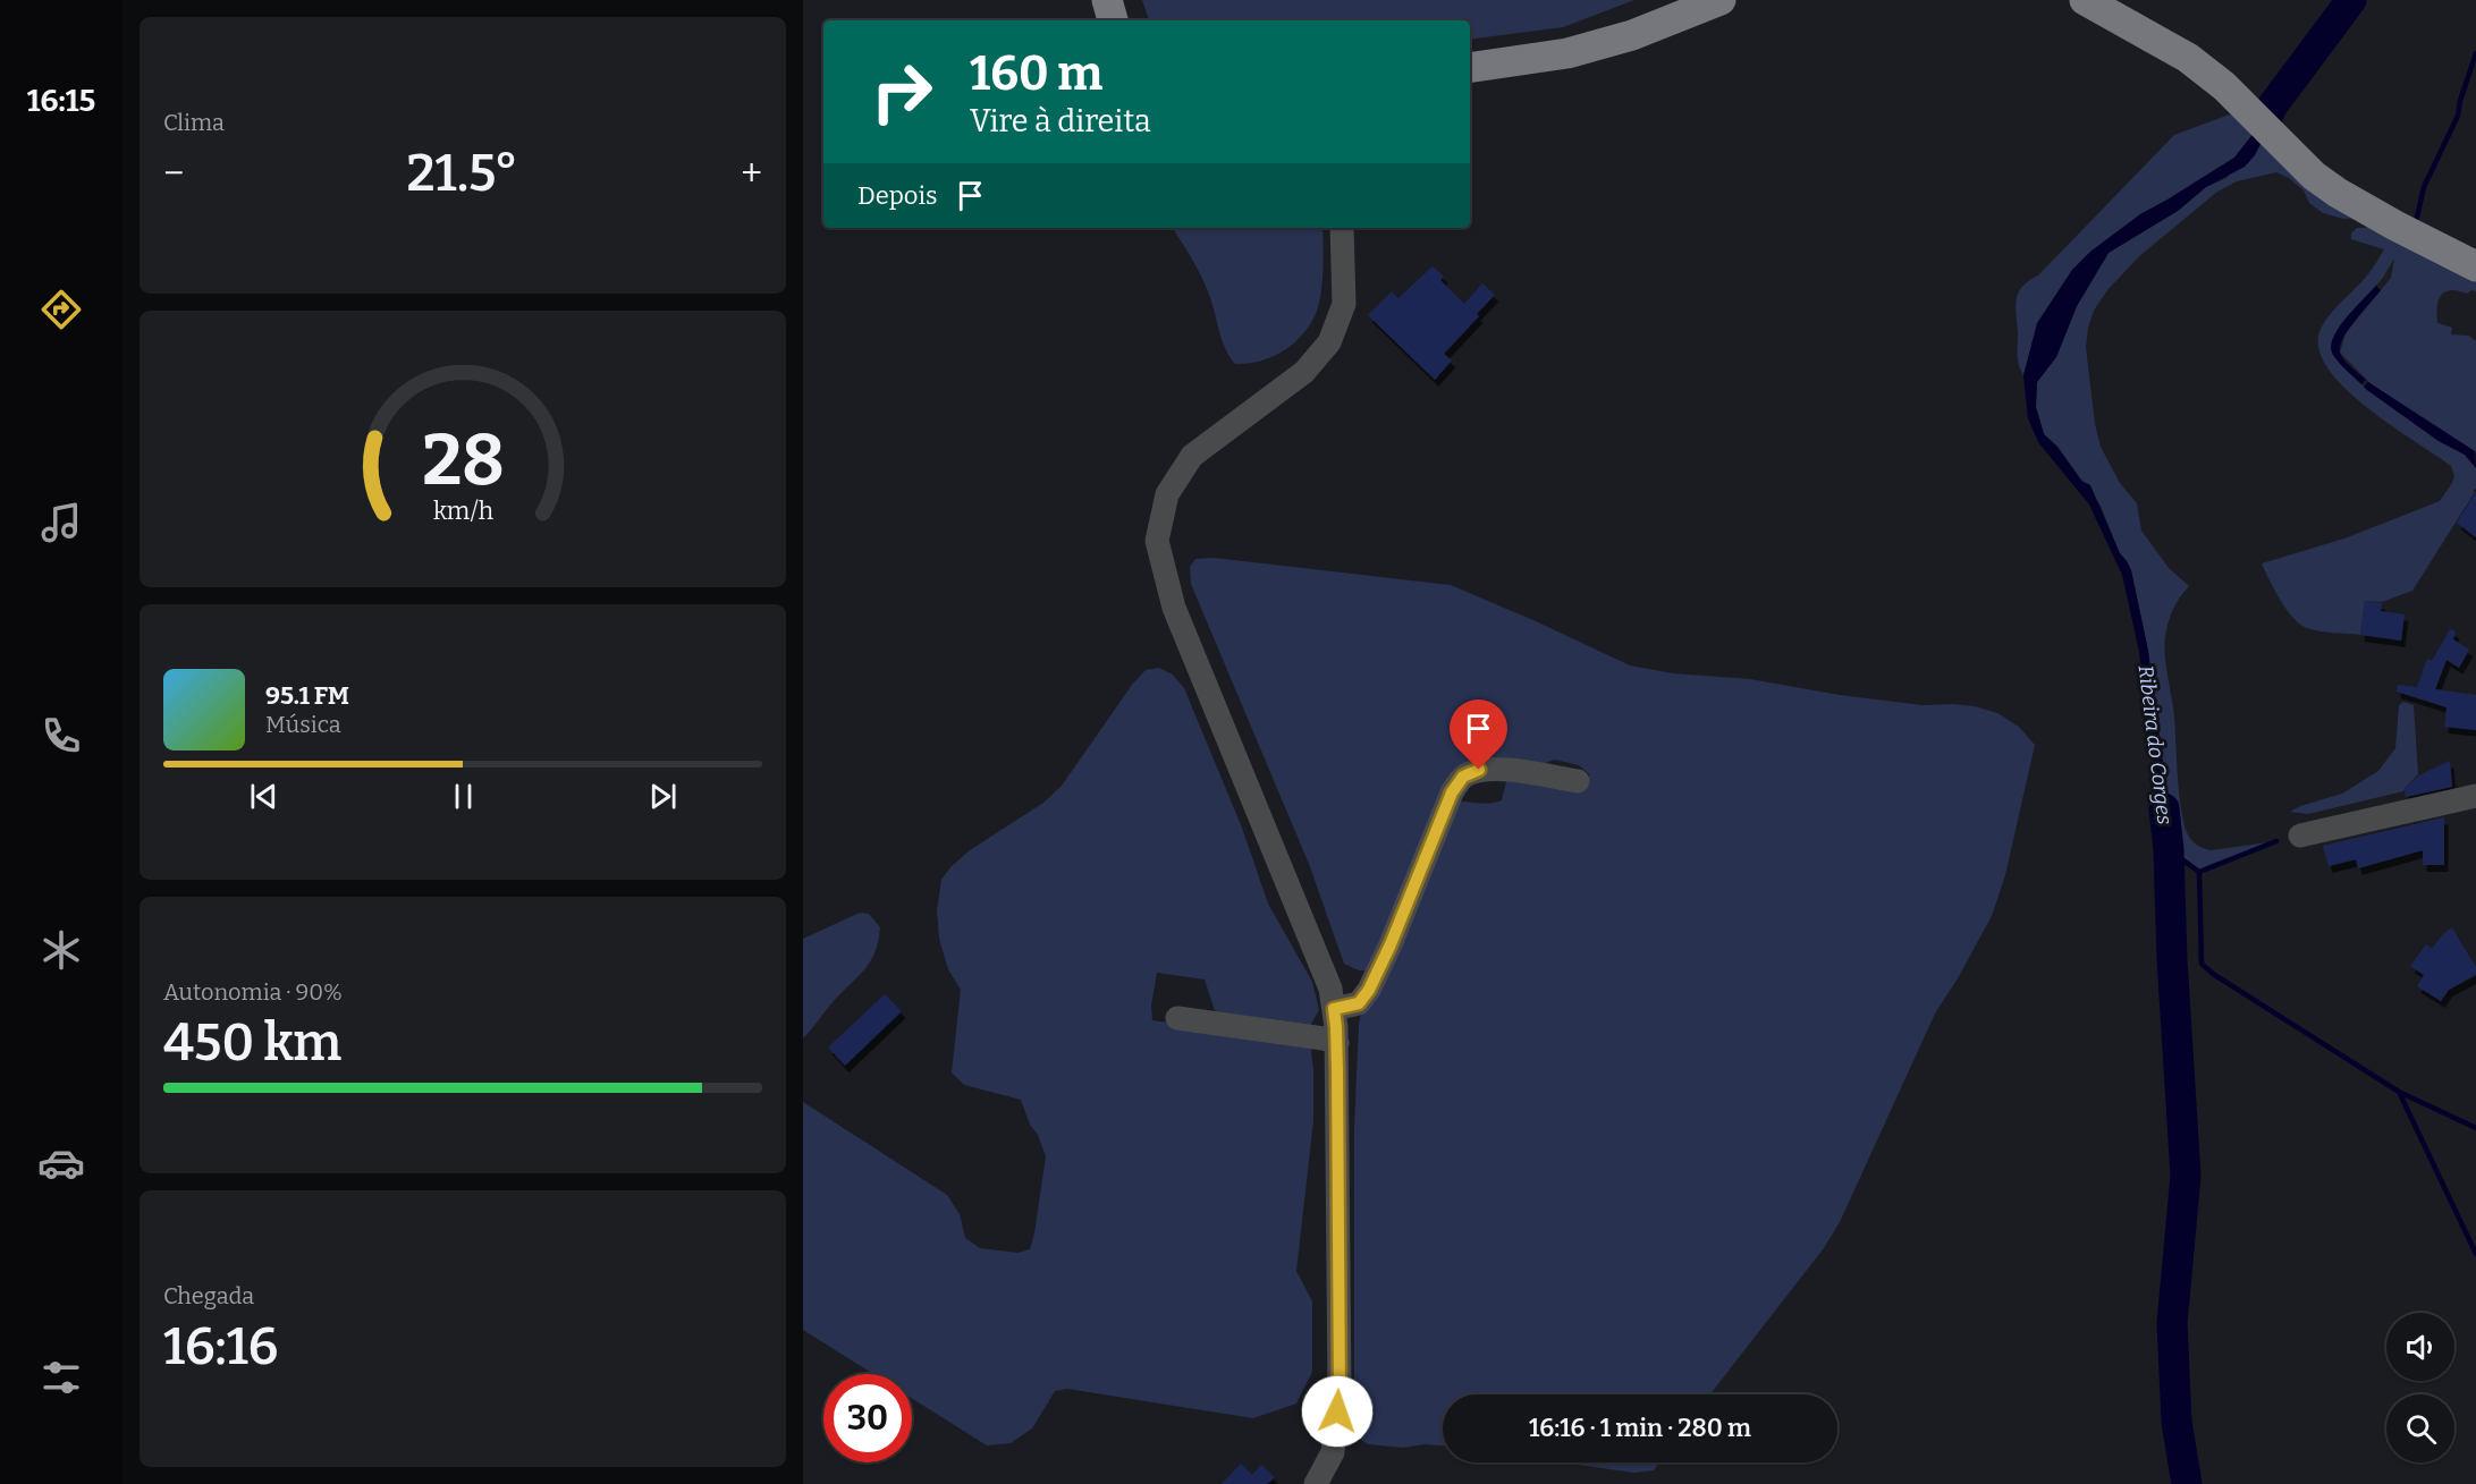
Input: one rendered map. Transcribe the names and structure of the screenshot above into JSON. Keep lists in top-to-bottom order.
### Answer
{
  "water": ["Ribeira do Corges"],
  "page": {
    "tabs": "16:15",
    "tile": [
      "Clima",
      ["Autonomia · 90%", "450 km"],
      ["Chegada", "16:16"]
    ],
    "turn": ["160 m", "Vire à direita"],
    "heat": ["−", "21.5°", "+"],
    "then": "Depois",
    "song": ["95.1 FM", "Música"],
    "limit": "30",
    "trip": "16:16 · 1 min · 280 m",
    "gauge": ["28", "km/h"]
  }
}
